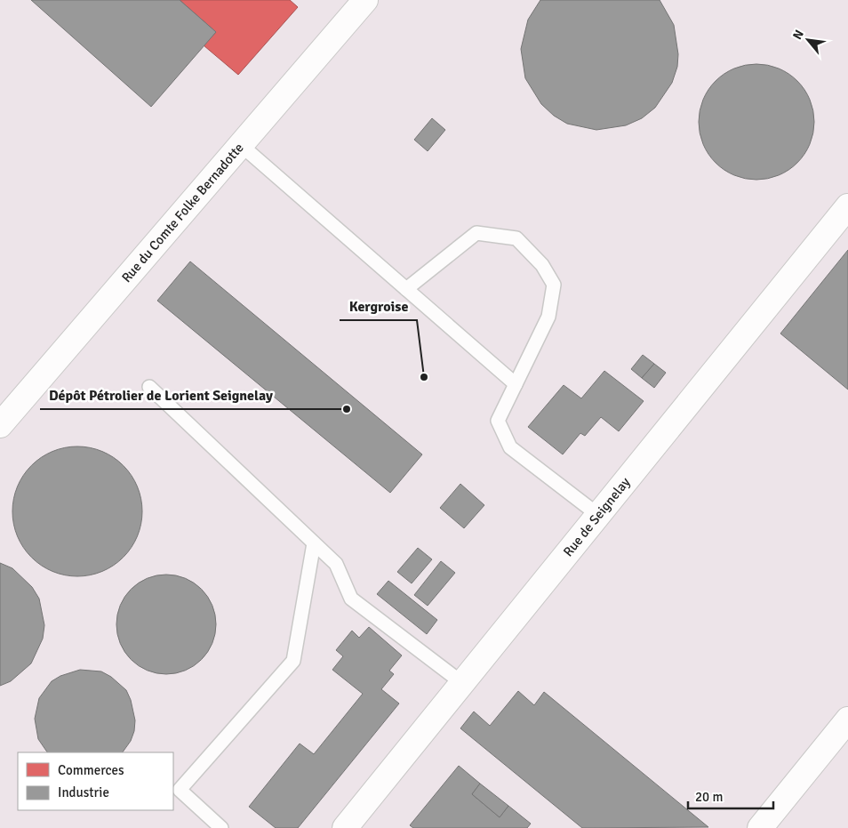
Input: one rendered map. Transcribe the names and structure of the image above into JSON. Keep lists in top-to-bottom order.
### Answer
{
  "streets": {
    "street": ["Rue du Comte Folke Bernadotte", "Rue de Seignelay"]
  },
  "places": ["Kergroise", "Dépôt Pétrolier de Lorient Seignelay"],
  "legend": ["Commerces", "Industrie"],
  "scale_bar": "20 m",
  "north": "top left"
}
